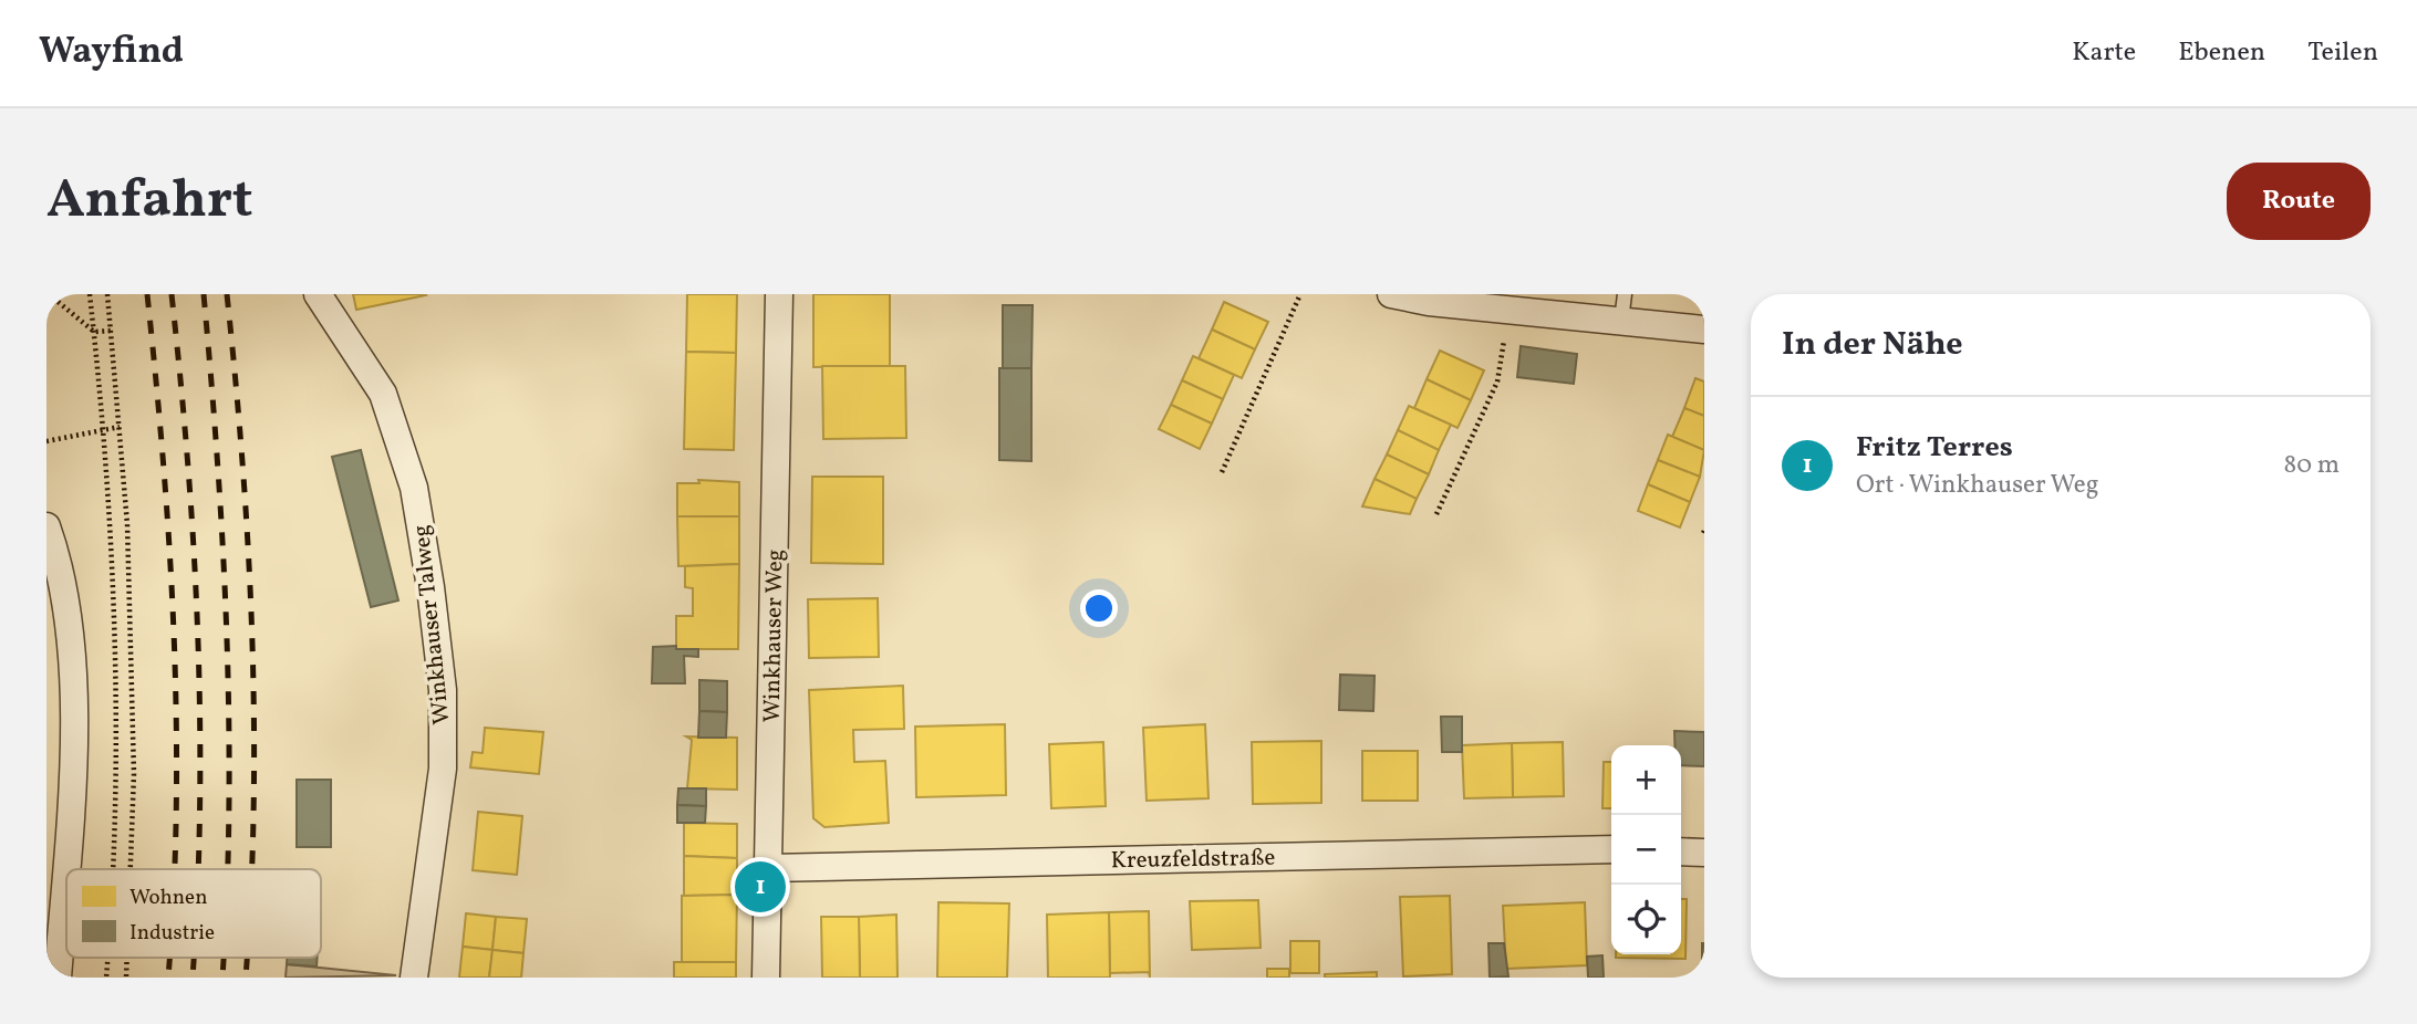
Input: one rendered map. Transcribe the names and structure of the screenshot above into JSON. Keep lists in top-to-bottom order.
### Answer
{
  "streets": {
    "street": ["Winkhauser Talweg", "Winkhauser Weg", "Kreuzfeldstraße"]
  },
  "crossings": [
    ["Winkhauser Weg", "Kreuzfeldstraße"]
  ],
  "legend": ["Wohnen", "Industrie"],
  "page": {
    "header": "Wayfind",
    "nav": ["Karte", "Ebenen", "Teilen"],
    "buttons": "Route",
    "title": "Anfahrt",
    "heading": "In der Nähe",
    "list": [
      {
        "mark": "1",
        "name": "Fritz Terres",
        "note": "Ort · Winkhauser Weg",
        "value": "80 m"
      }
    ],
    "map_buttons": ["+", "−"],
    "pins": "1"
  }
}
